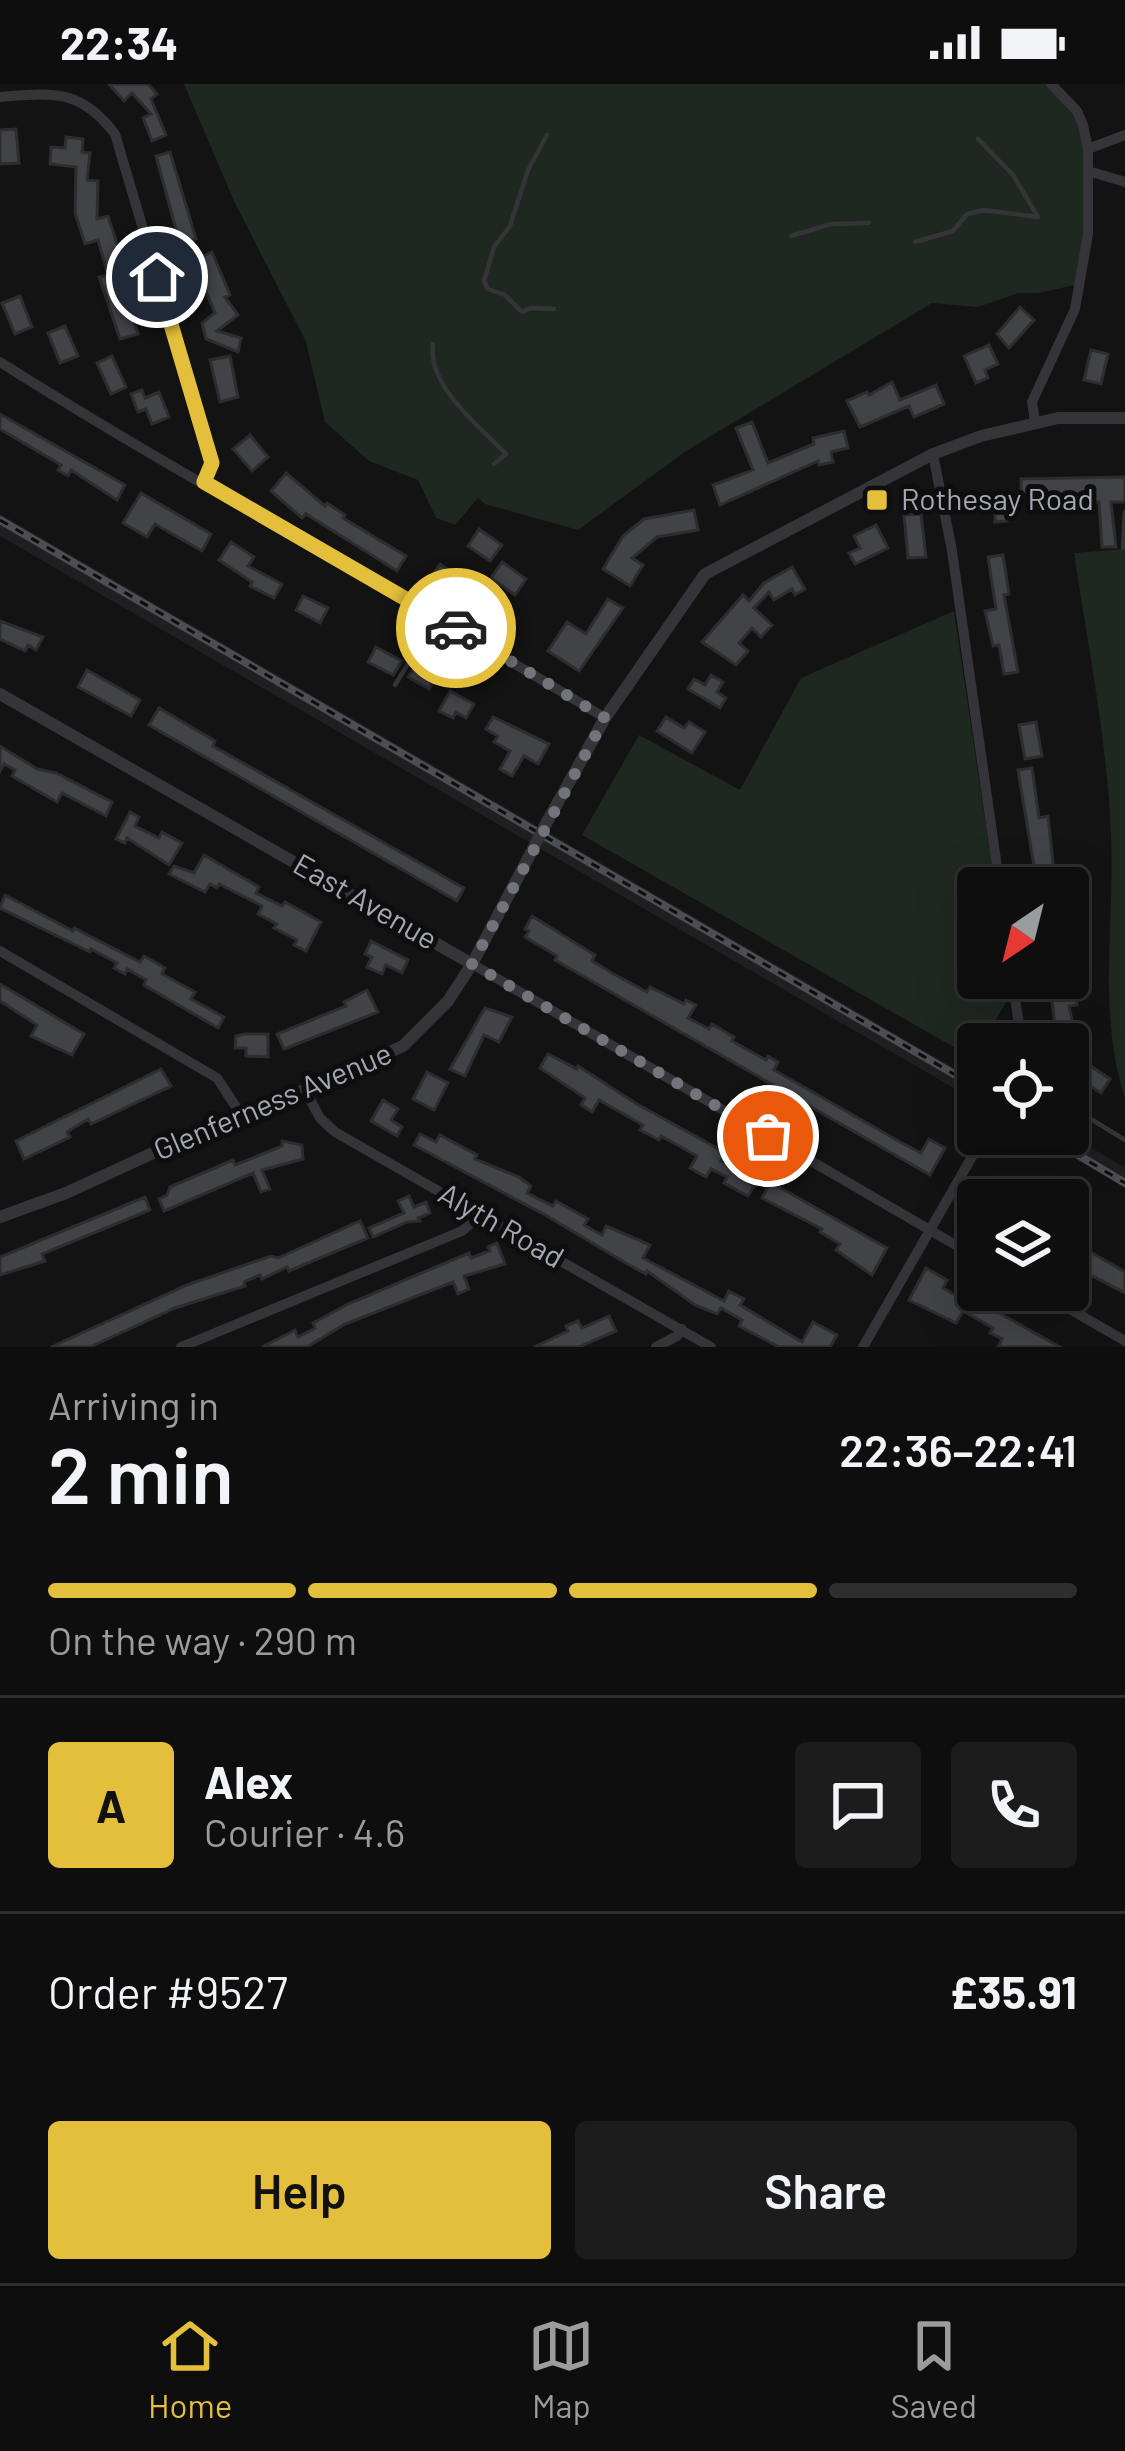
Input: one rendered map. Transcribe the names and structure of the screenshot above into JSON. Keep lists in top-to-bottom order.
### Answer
{
  "streets": {
    "street": ["East Avenue", "Glenferness Avenue", "Alyth Road"]
  },
  "crossings": [
    ["East Avenue", "Glenferness Avenue"],
    ["Glenferness Avenue", "Alyth Road"]
  ],
  "places": {
    "transit": ["Rothesay Road"]
  },
  "north": "bottom left",
  "page": {
    "status": "22:34",
    "heading": ["2 min", "Arriving in", "22:36–22:41"],
    "panel": [
      "Alex",
      "Courier · 4.6",
      "Order #9527",
      "£35.91"
    ],
    "bar": "On the way · 290 m",
    "round": "A",
    "buttons": ["Help", "Share"],
    "tabs": ["Home", "Map", "Saved"]
  }
}
